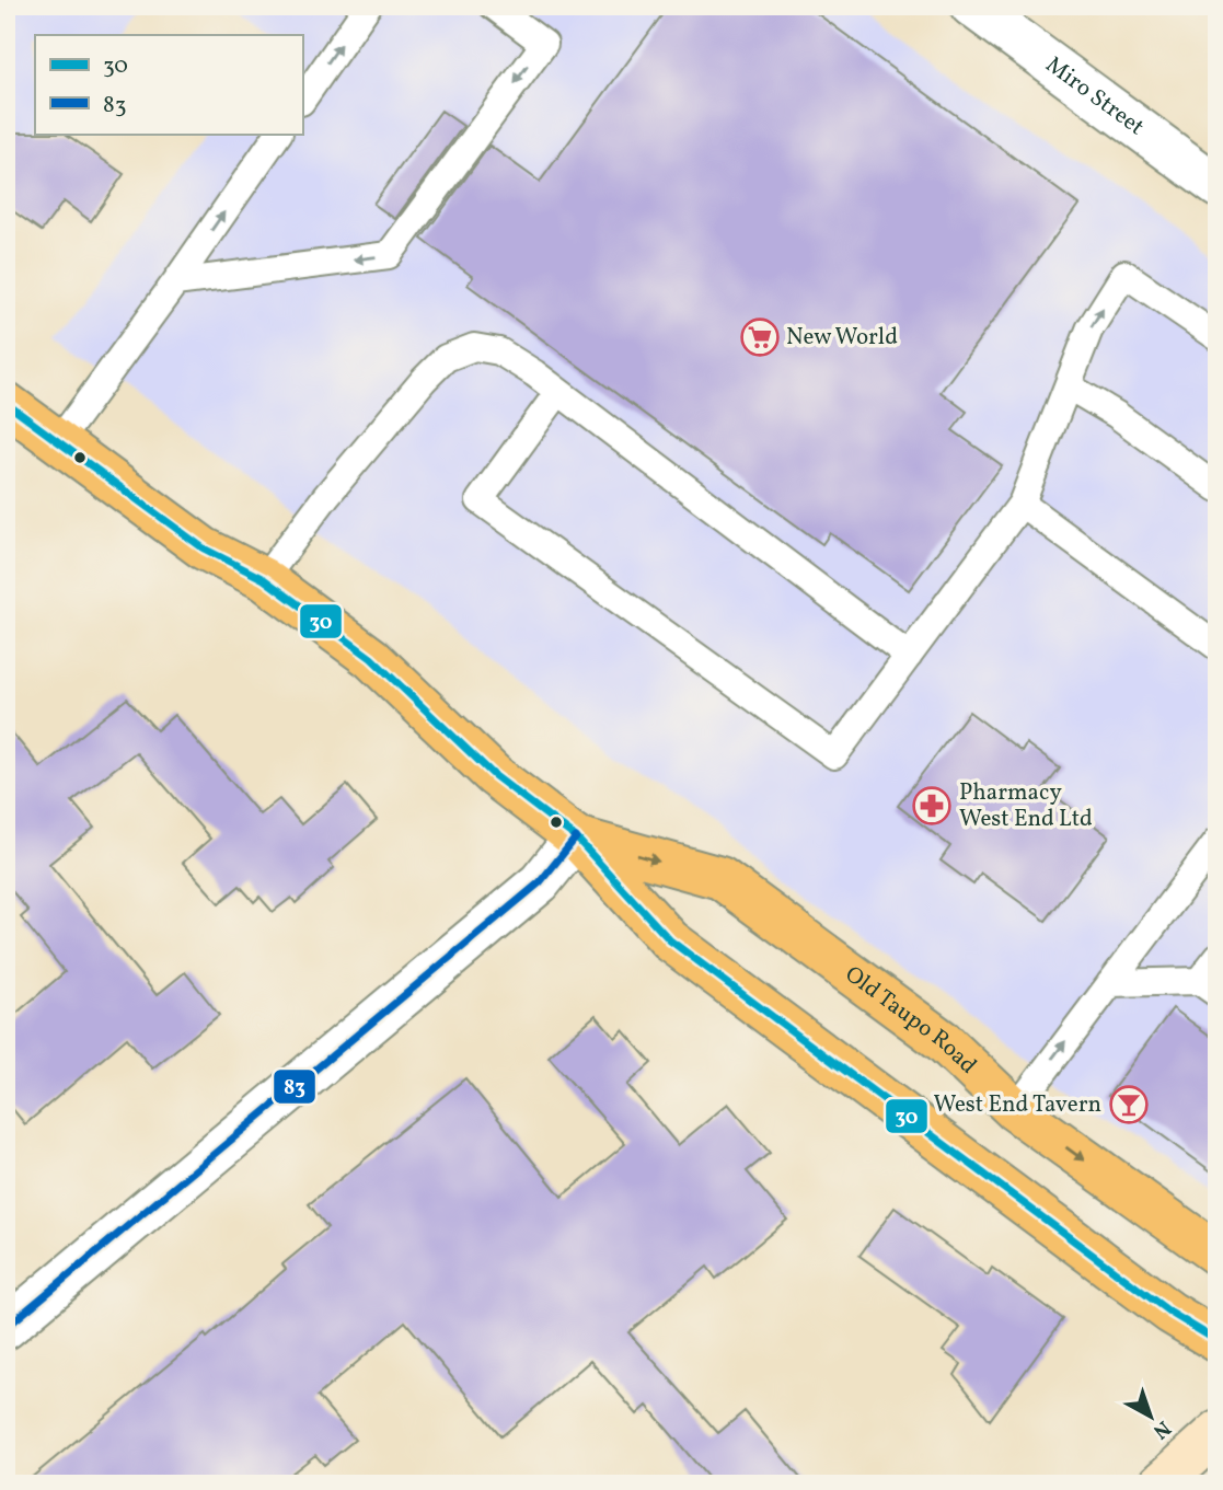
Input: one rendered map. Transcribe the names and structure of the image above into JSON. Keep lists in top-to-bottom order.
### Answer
{
  "streets": {
    "highway": ["Old Taupo Road"],
    "street": ["Miro Street"]
  },
  "places": {
    "supermarket": ["New World"],
    "pharmacy": ["Pharmacy West End Ltd"],
    "bar": ["West End Tavern"]
  },
  "lines": ["transit line 30", "transit line 83"],
  "legend": ["30", "83"],
  "north": "bottom right"
}
